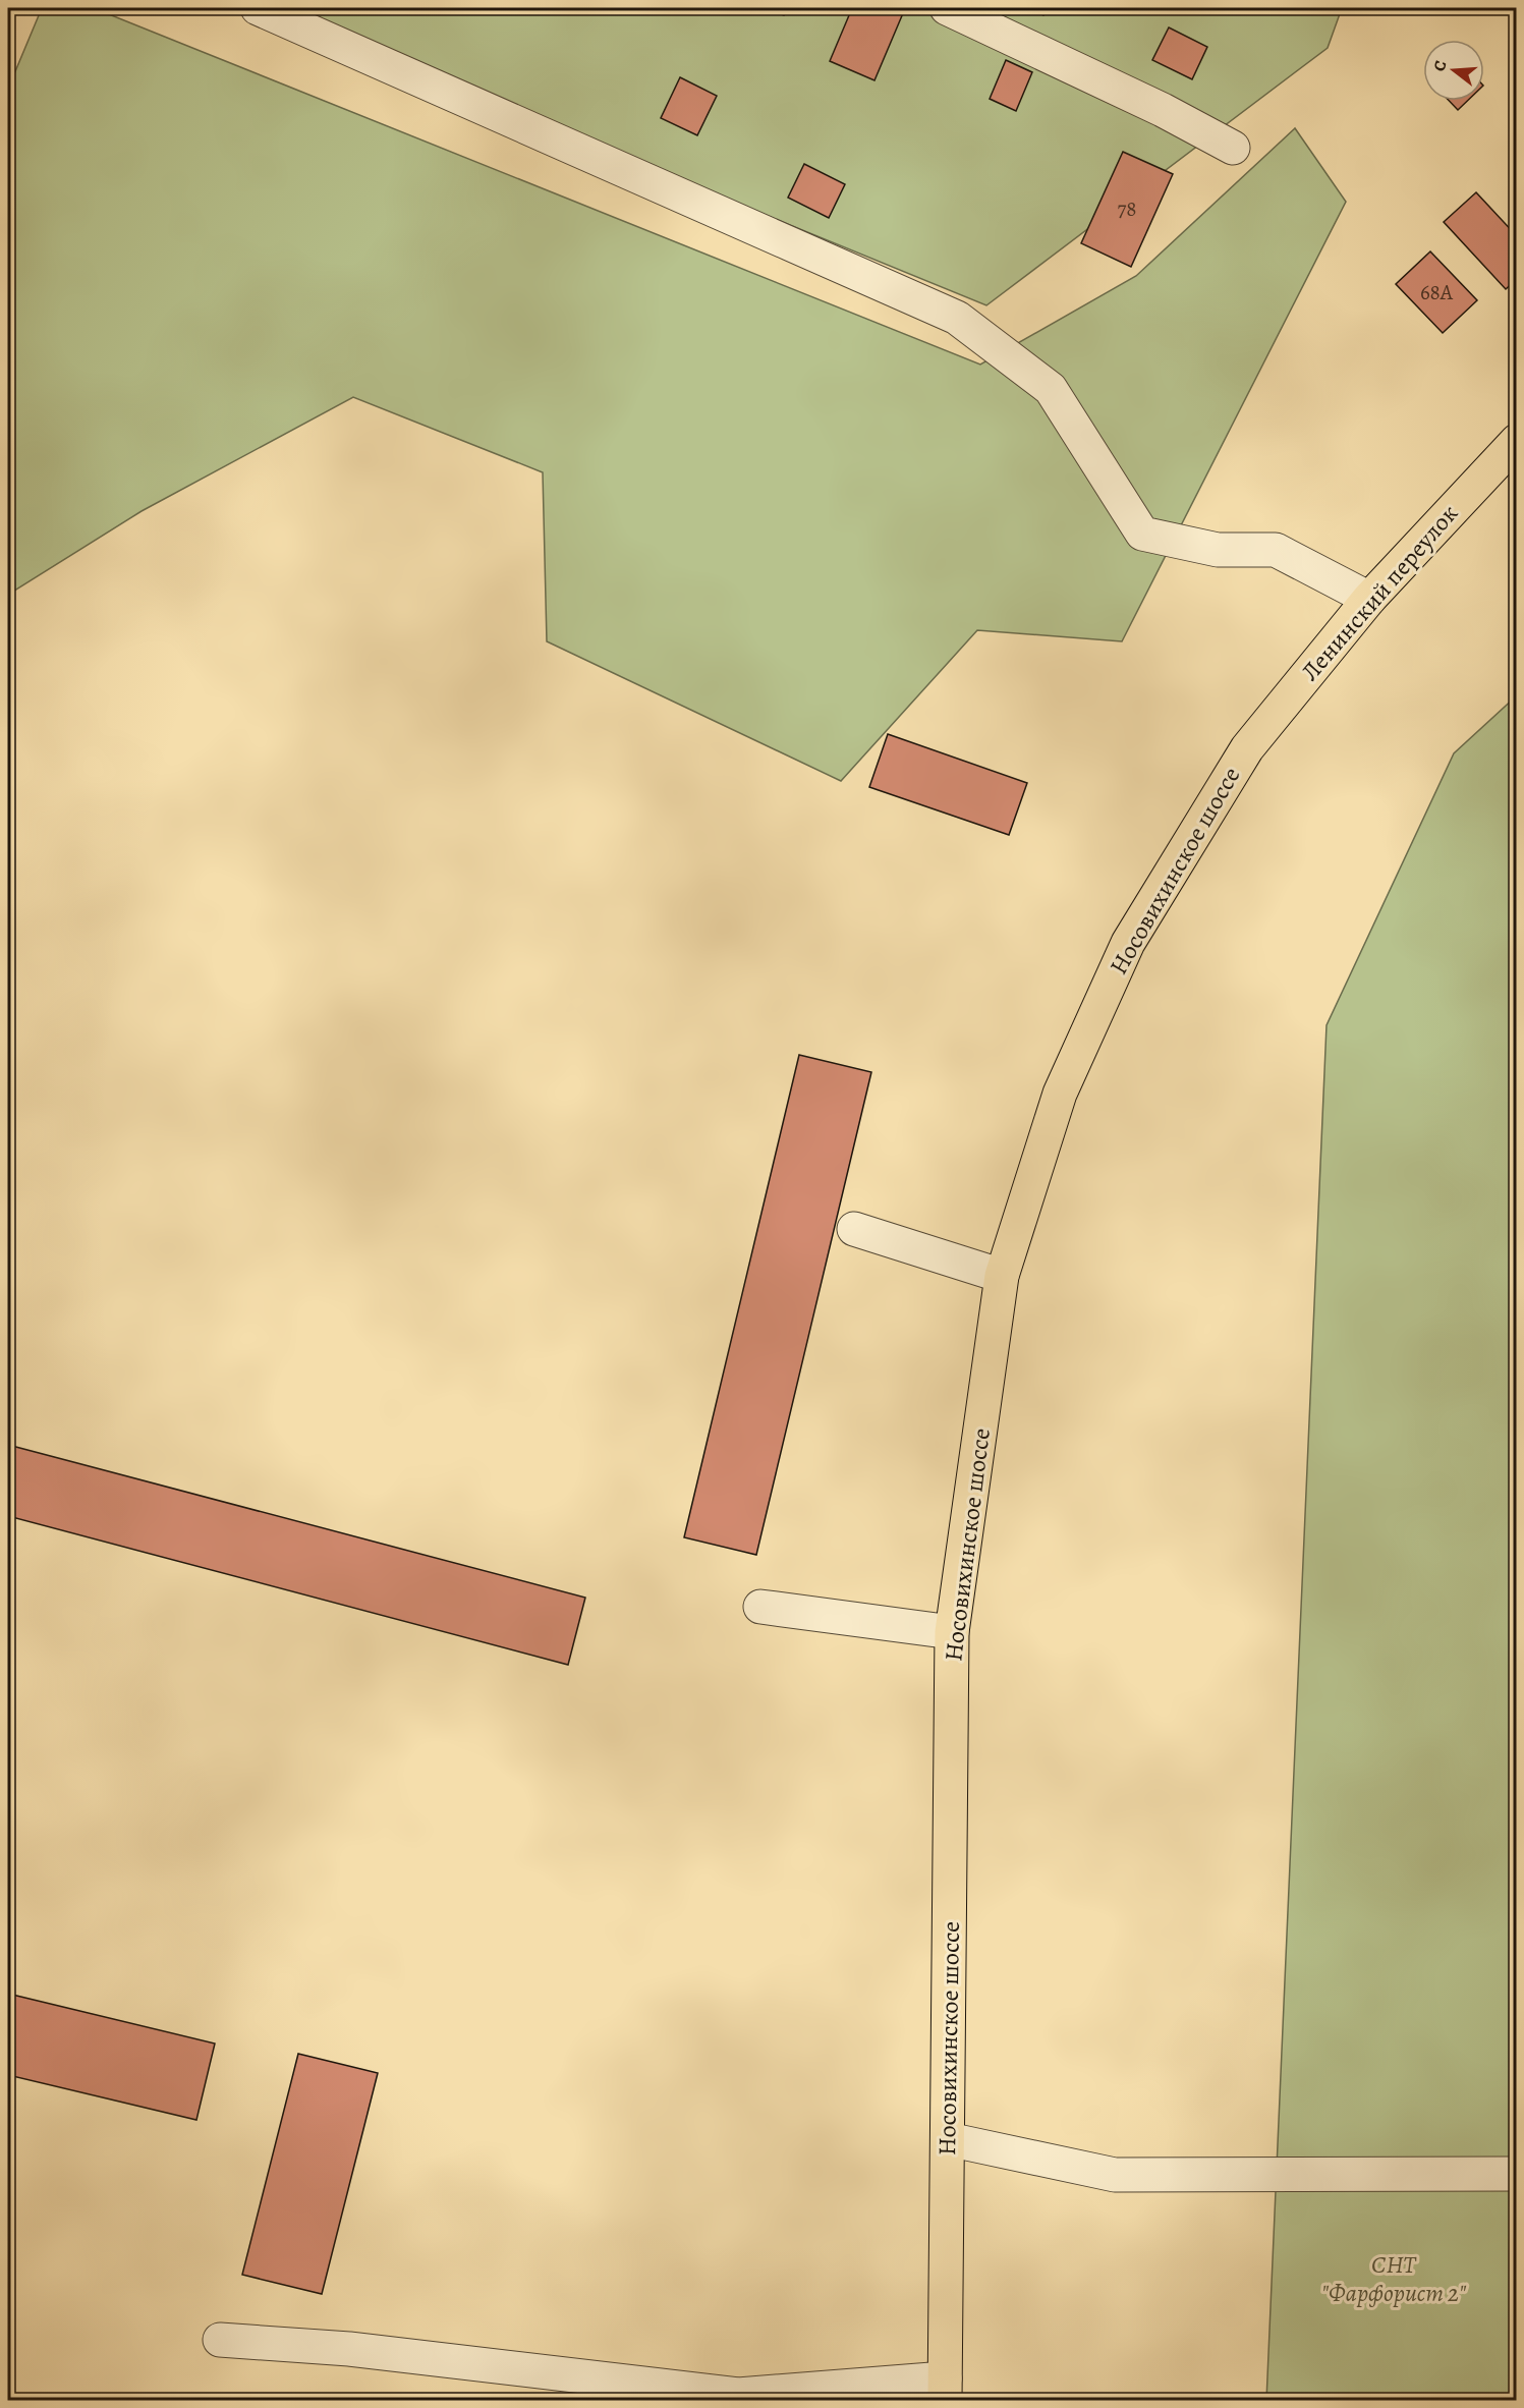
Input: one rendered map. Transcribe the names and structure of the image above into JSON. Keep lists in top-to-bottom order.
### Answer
{
  "streets": {
    "main road": ["Ленинский переулок", "Носовихинское шоссе"]
  },
  "crossings": [
    ["Ленинский переулок", "Носовихинское шоссе"]
  ],
  "parks": ["СНТ \"Фарфорист 2\""],
  "house_numbers": ["78", "68А"],
  "north": "left"
}
